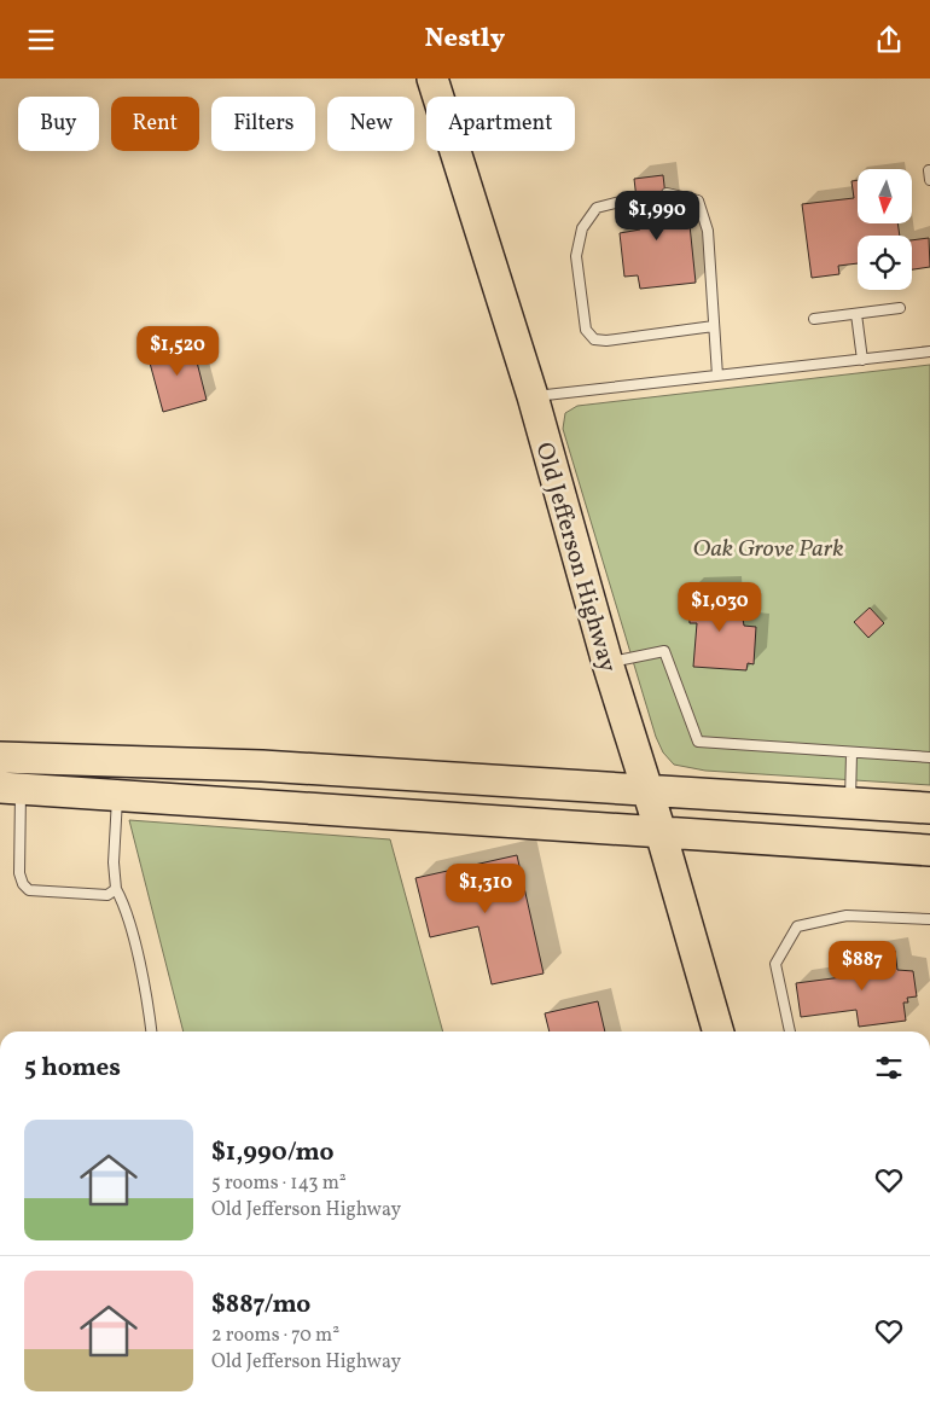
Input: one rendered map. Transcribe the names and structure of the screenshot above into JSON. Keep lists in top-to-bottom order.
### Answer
{
  "streets": {
    "main road": ["Old Jefferson Highway"]
  },
  "parks": ["Oak Grove Park"],
  "north": "bottom",
  "page": {
    "header": "Nestly",
    "chip": [
      "Buy",
      "Rent",
      "Filters",
      "New",
      "Apartment"
    ],
    "price": [
      "$1,990",
      "$1,520",
      "$1,030",
      "$1,310",
      "$887"
    ],
    "heading": "5 homes",
    "list": [
      {
        "name": "$1,990/mo",
        "note": "5 rooms · 143 m² · Old Jefferson Highway"
      },
      {
        "name": "$887/mo",
        "note": "2 rooms · 70 m² · Old Jefferson Highway"
      }
    ]
  }
}
